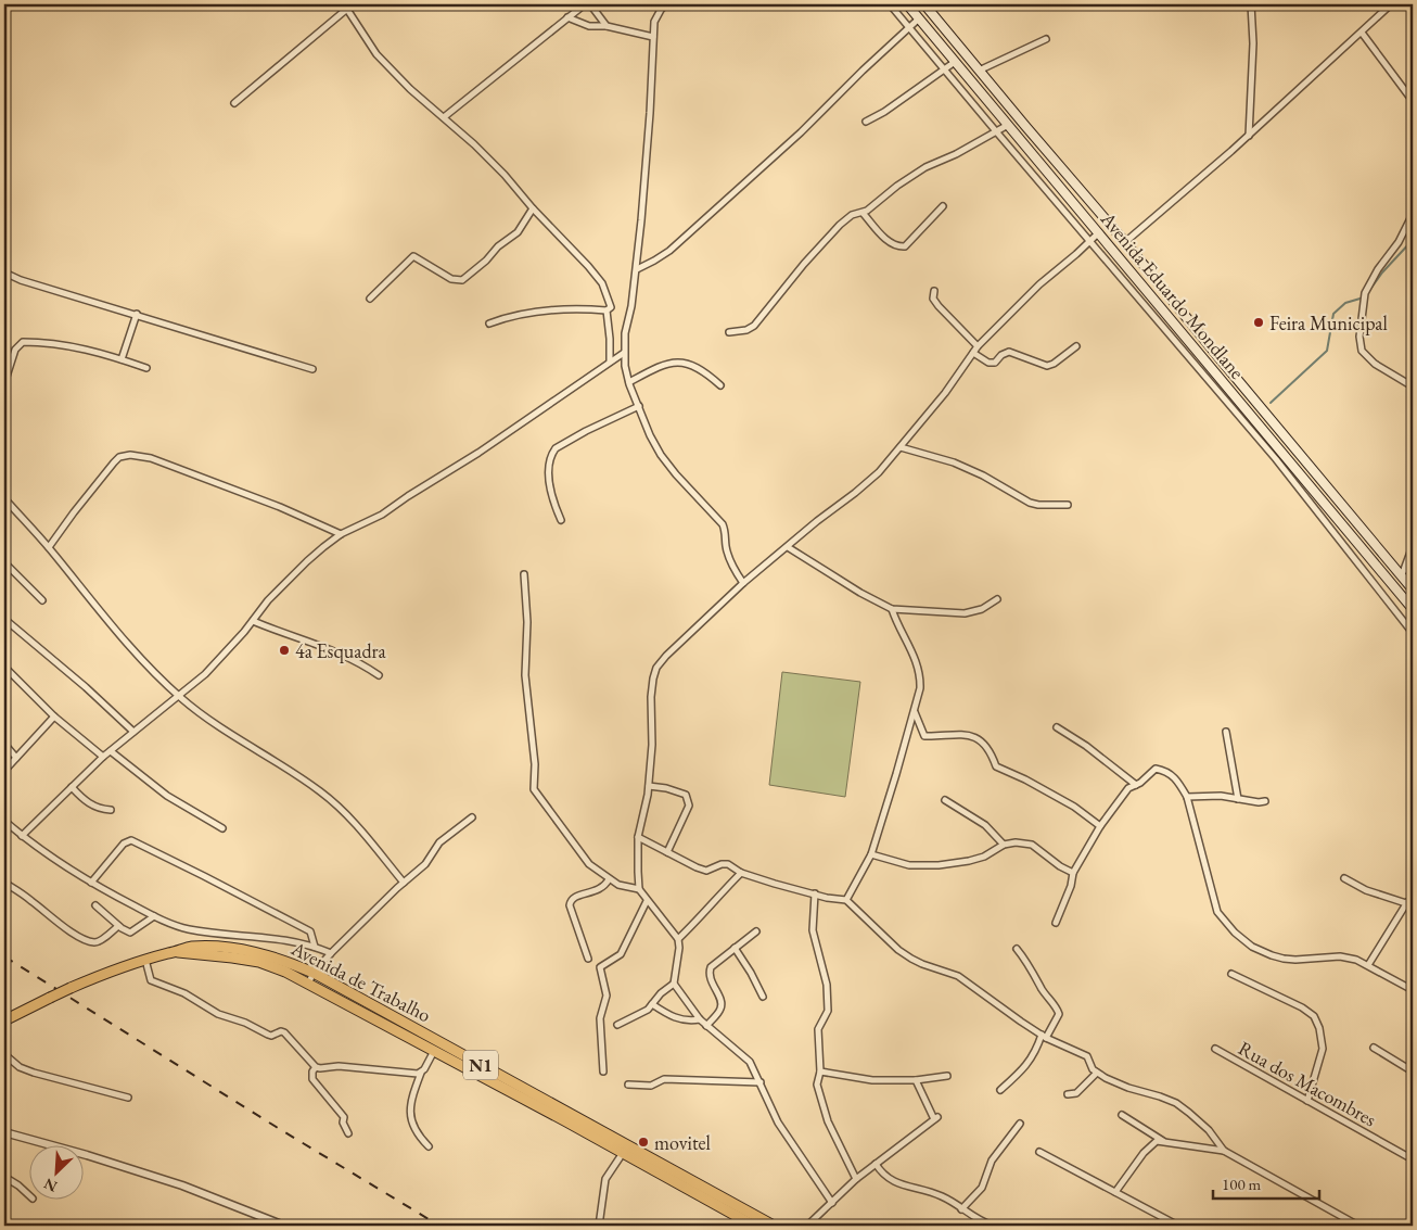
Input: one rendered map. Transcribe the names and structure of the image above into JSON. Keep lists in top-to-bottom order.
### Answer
{
  "streets": {
    "highway": ["Avenida de Trabalho", "N1"],
    "main road": ["Avenida Eduardo Mondlane"],
    "street": ["Rua dos Macombres"]
  },
  "crossings": [
    ["Avenida de Trabalho", "N1"]
  ],
  "places": ["Feira Municipal", "4a Esquadra", "movitel"],
  "scale_bar": "100 m",
  "north": "bottom left"
}
